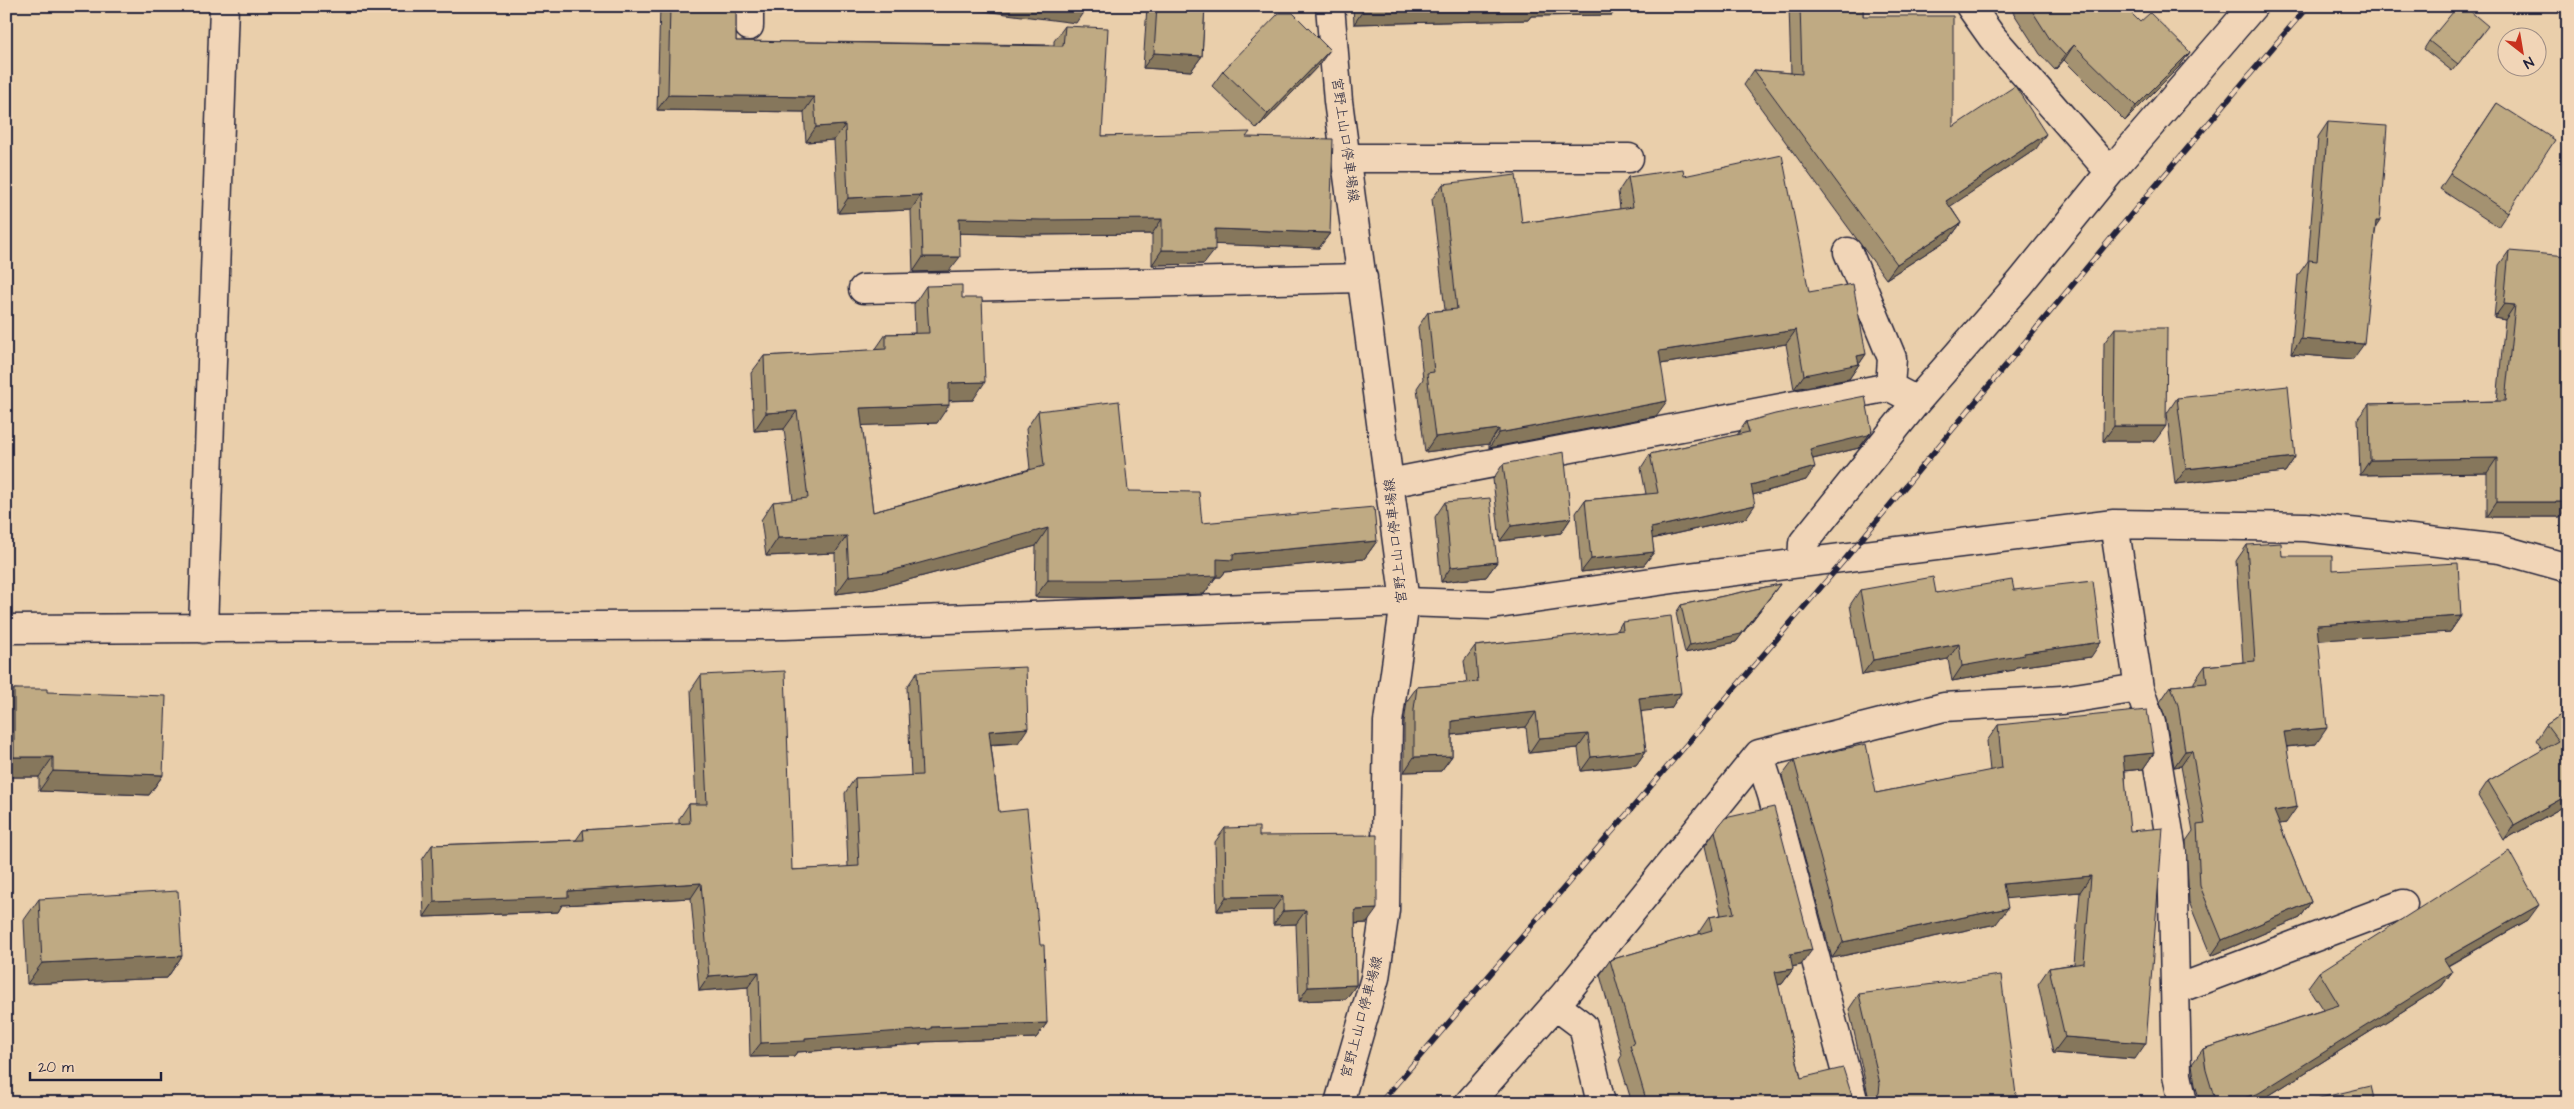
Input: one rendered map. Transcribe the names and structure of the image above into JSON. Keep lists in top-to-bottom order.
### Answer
{
  "streets": {
    "street": ["宮野上山口停車場線"]
  },
  "scale_bar": "20 m",
  "north": "bottom right"
}
